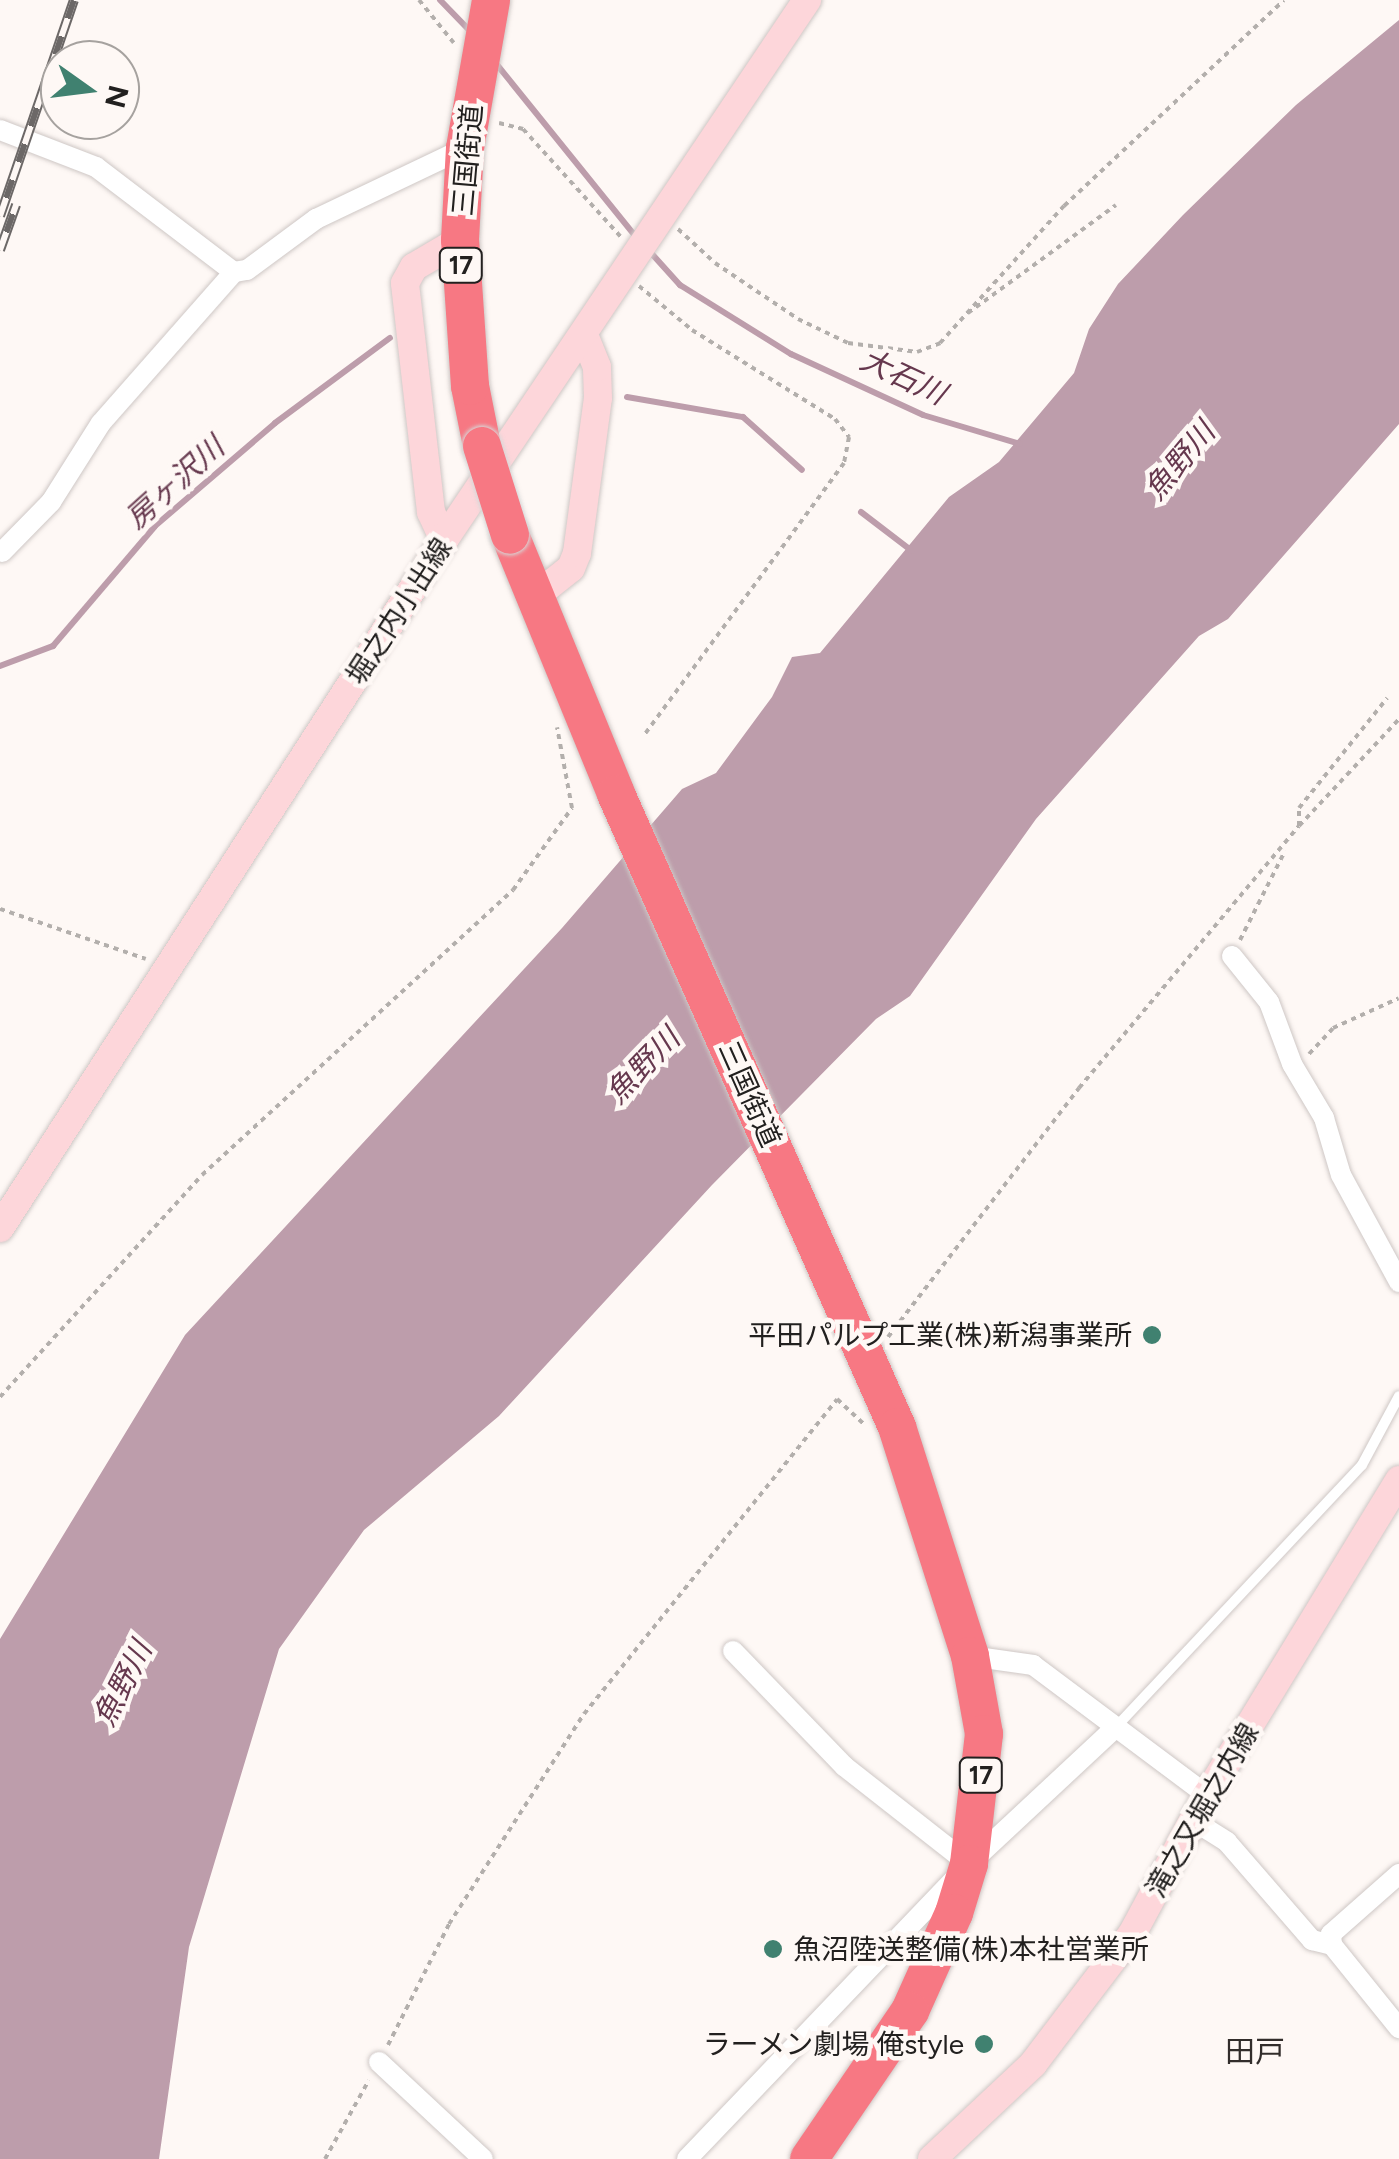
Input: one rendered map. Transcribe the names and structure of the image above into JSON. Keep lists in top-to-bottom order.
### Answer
{
  "streets": {
    "highway": ["三国街道", "17"],
    "main road": ["堀之内小出線", "滝之又堀之内線"]
  },
  "districts": ["田戸"],
  "water": ["大石川", "魚野川", "房ヶ沢川"],
  "places": ["平田パルプ工業(株)新潟事業所", "魚沼陸送整備(株)本社営業所", "ラーメン劇場 俺style"],
  "north": "right"
}
